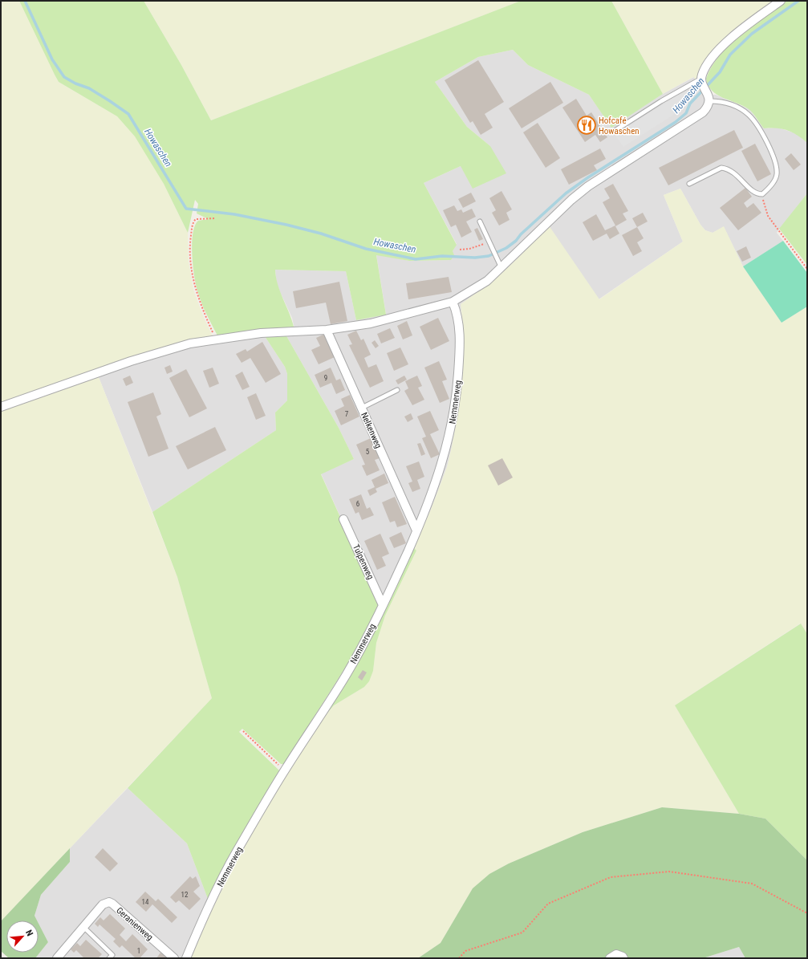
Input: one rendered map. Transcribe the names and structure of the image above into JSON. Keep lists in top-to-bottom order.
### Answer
{
  "streets": {
    "street": [
      "Nemmerweg",
      "Nelkenweg",
      "Tulpenweg",
      "Geranienweg"
    ]
  },
  "crossings": [
    ["Nemmerweg", "Nelkenweg"],
    ["Nemmerweg", "Tulpenweg"]
  ],
  "water": ["Howaschen"],
  "places": {
    "restaurant": ["Hofcafé Howaschen"]
  },
  "house_numbers": [
    "9",
    "7",
    "5",
    "6",
    "12",
    "14",
    "1"
  ],
  "north": "top right"
}
